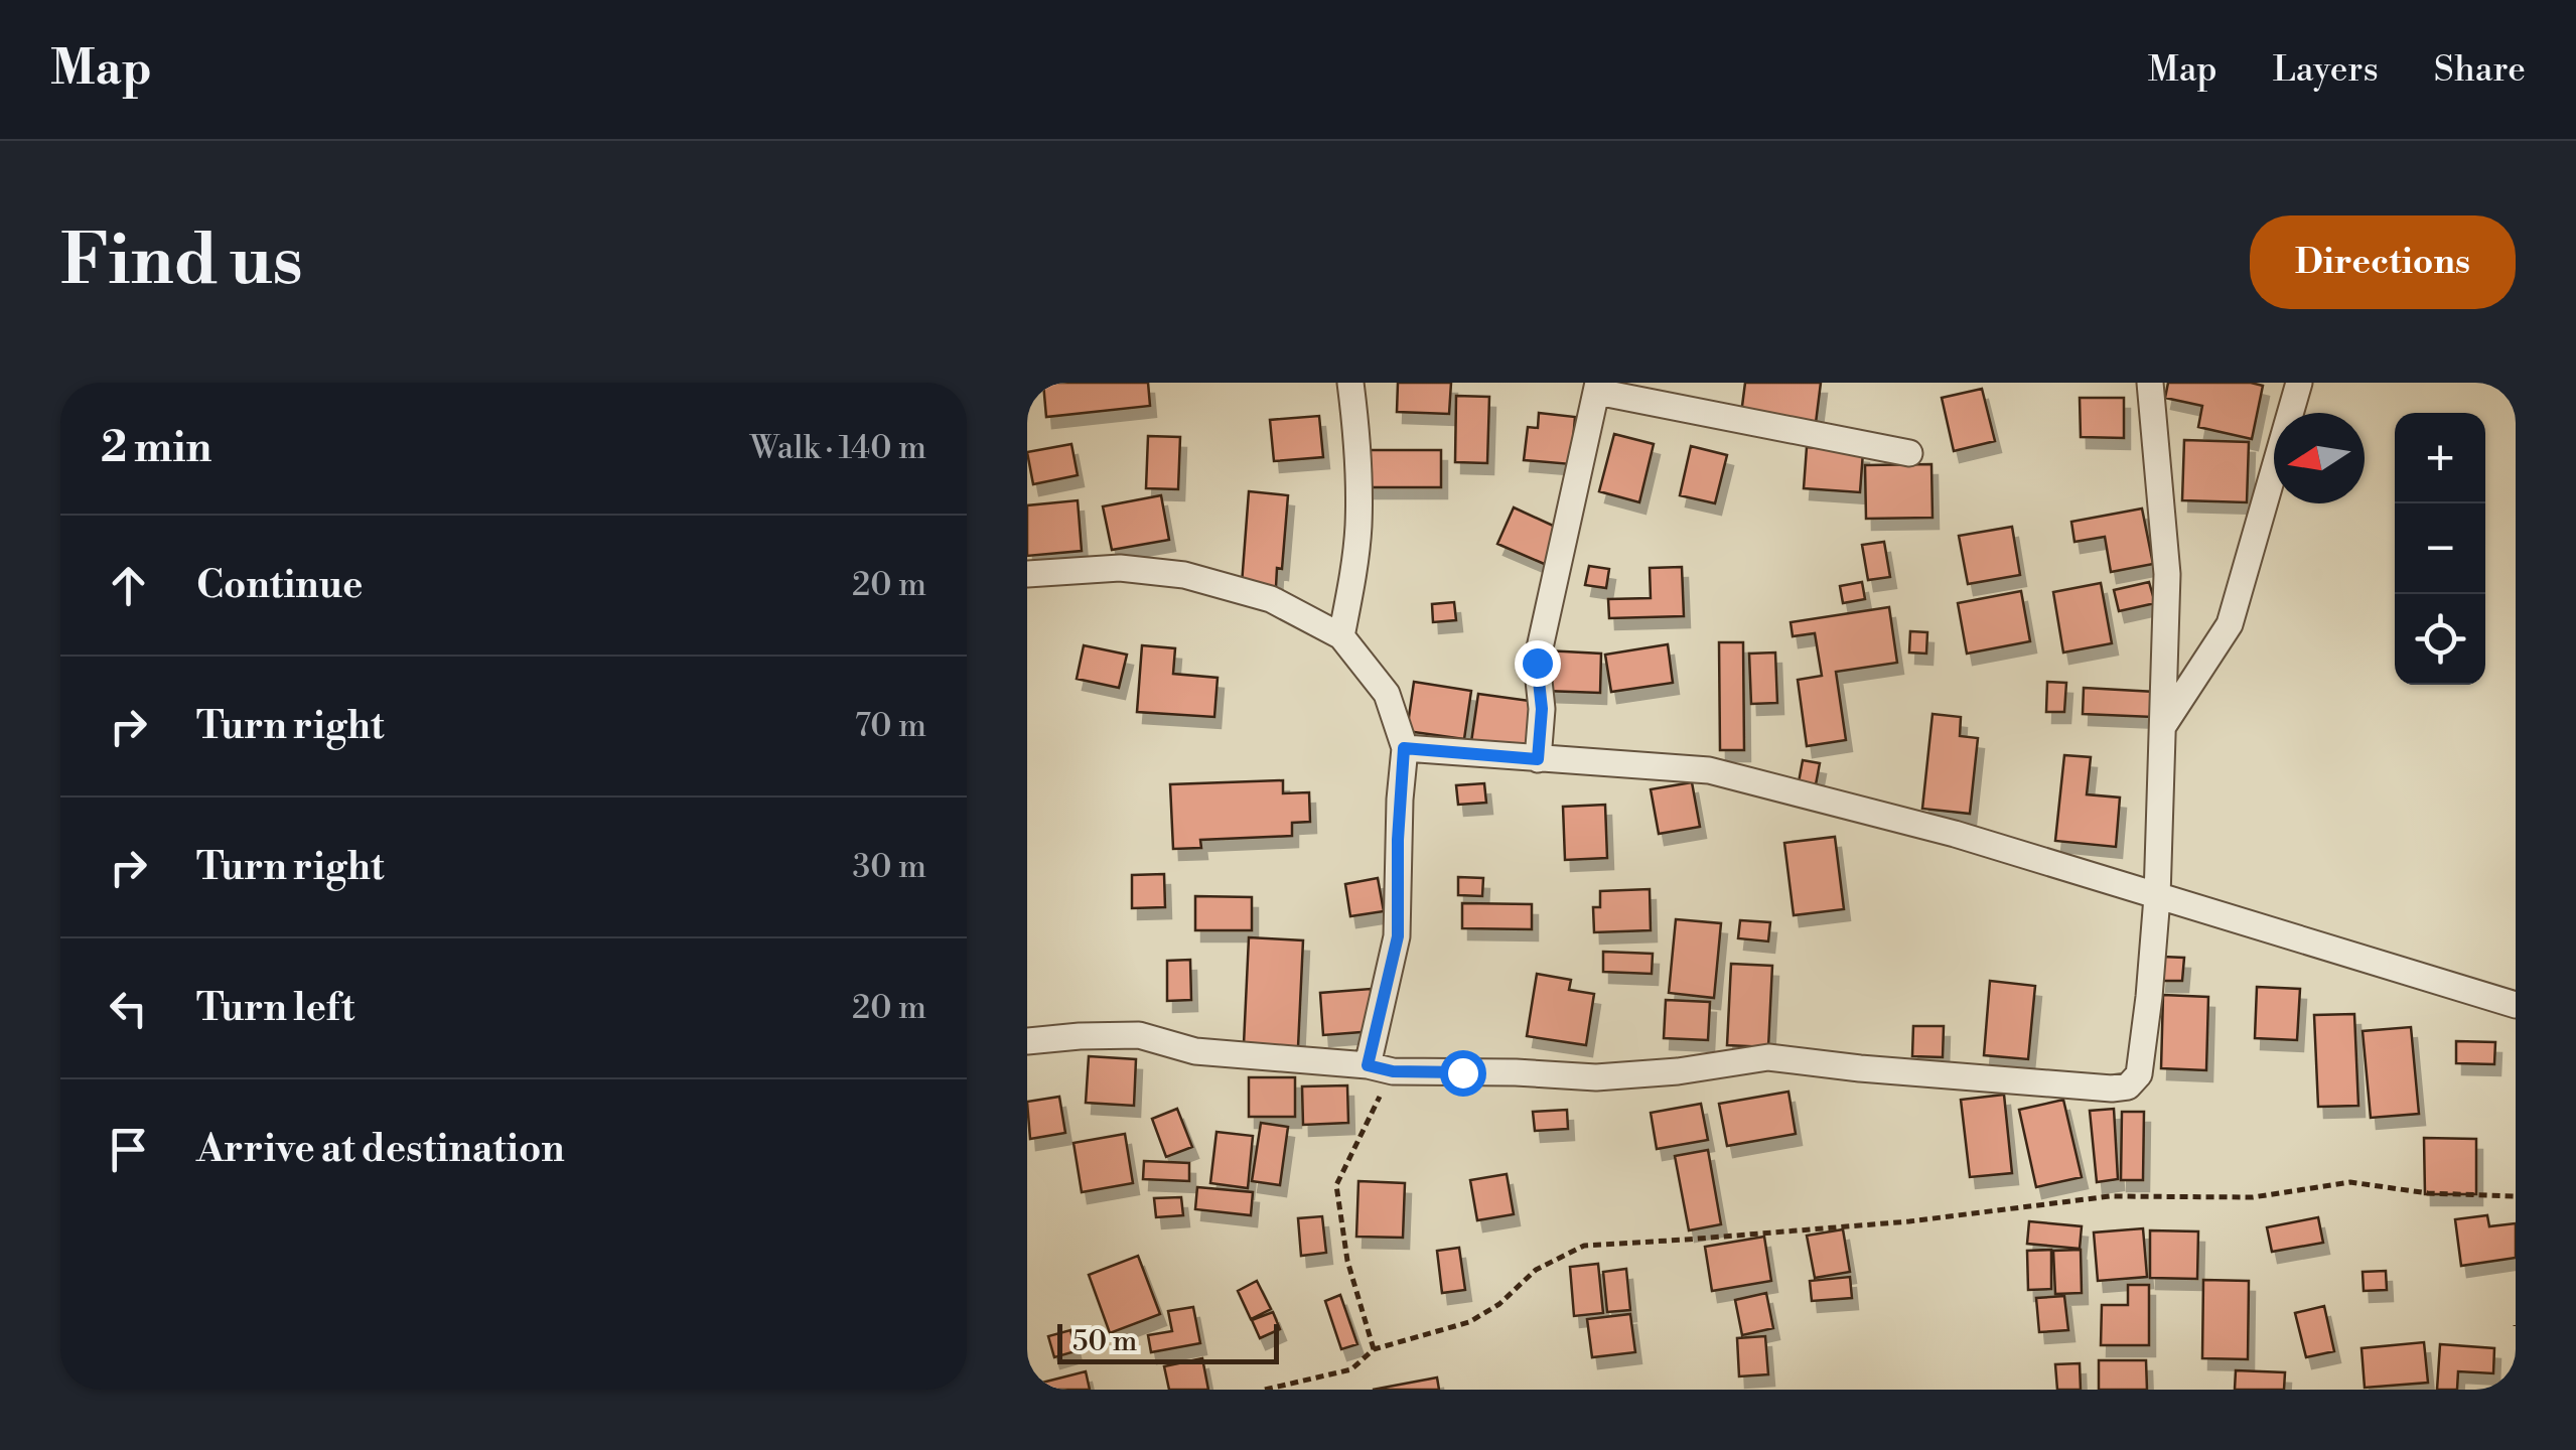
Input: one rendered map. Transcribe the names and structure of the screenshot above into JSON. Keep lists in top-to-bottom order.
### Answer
{
  "scale_bar": "50 m",
  "north": "left",
  "page": {
    "header": "Map",
    "nav": ["Map", "Layers", "Share"],
    "buttons": "Directions",
    "title": "Find us",
    "heading": ["2 min", "Walk · 140 m"],
    "map_buttons": ["+", "−"],
    "list": [
      ["Continue", "20 m"],
      ["Turn right", "70 m"],
      ["Turn right", "30 m"],
      ["Turn left", "20 m"],
      "Arrive at destination"
    ],
    "scale": "50 m"
  }
}
